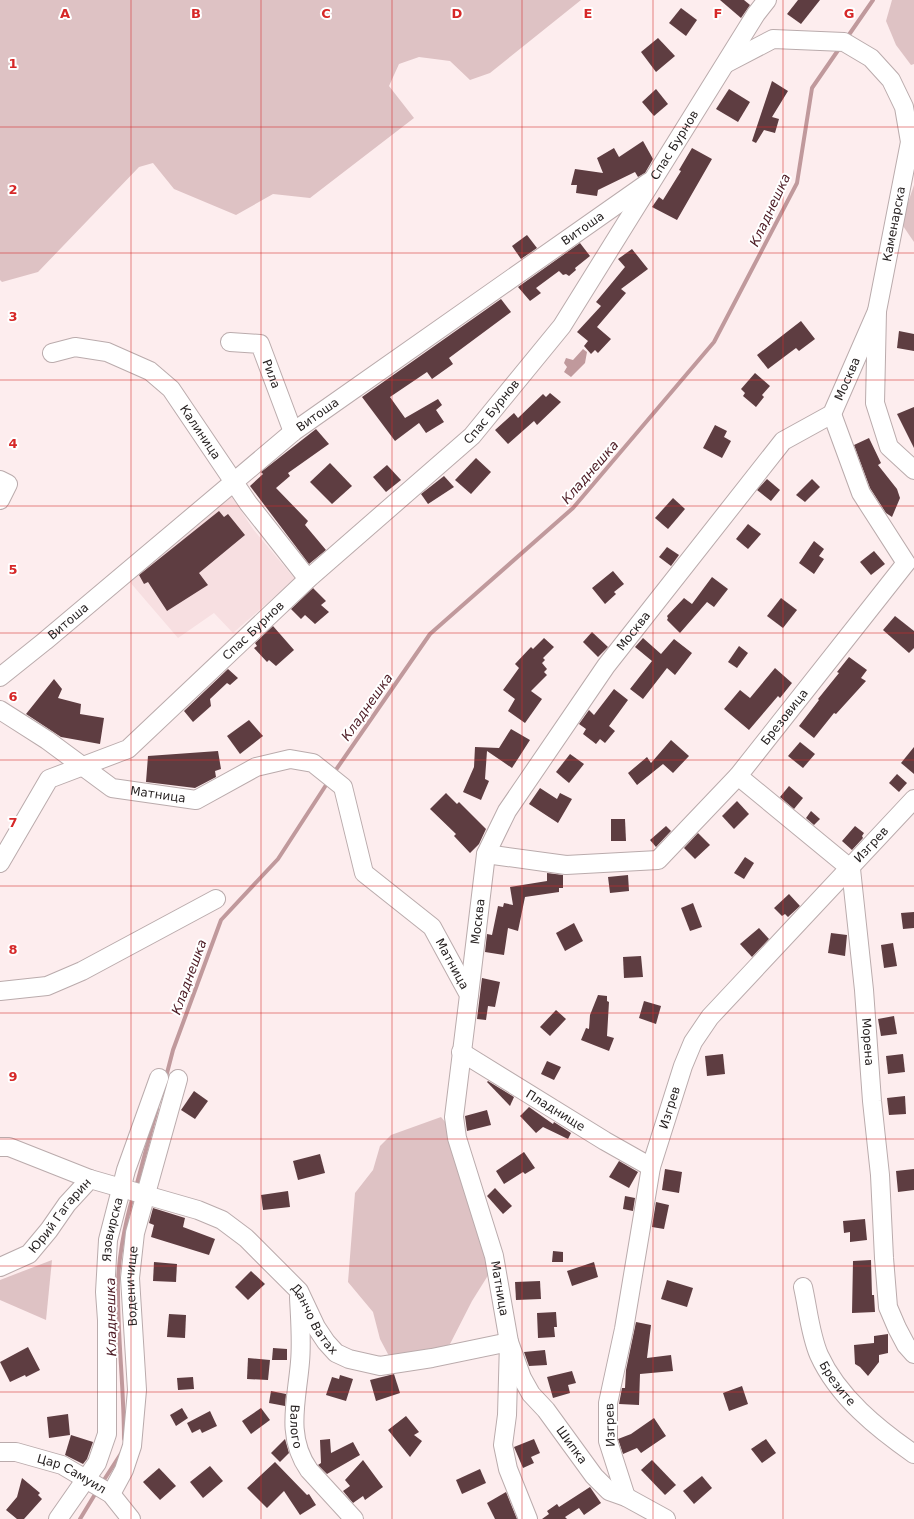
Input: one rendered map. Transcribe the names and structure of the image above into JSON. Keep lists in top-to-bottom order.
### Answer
{
  "streets": {
    "street": [
      "Спас Бурнов",
      "Каменарска",
      "Витоша",
      "Рила",
      "Москва",
      "Калиница",
      "Брезовица",
      "Матница",
      "Изгрев",
      "Морена",
      "Пладнище",
      "Юрий Гагарин",
      "Язовирска",
      "Воденичище",
      "Данчо Ватах",
      "Брезите",
      "Валого",
      "Шипка",
      "Цар Самуил"
    ]
  },
  "crossings": [
    ["Спас Бурнов", "Каменарска"],
    ["Спас Бурнов", "Витоша"],
    ["Спас Бурнов", "Калиница"],
    ["Спас Бурнов", "Матница"],
    ["Каменарска", "Москва"],
    ["Витоша", "Рила"],
    ["Витоша", "Калиница"],
    ["Москва", "Брезовица"],
    ["Москва", "Матница"],
    ["Матница", "Пладнище"],
    ["Матница", "Данчо Ватах"],
    ["Матница", "Шипка"],
    ["Изгрев", "Морена"],
    ["Изгрев", "Пладнище"],
    ["Изгрев", "Шипка"],
    ["Юрий Гагарин", "Язовирска"],
    ["Юрий Гагарин", "Воденичище"],
    ["Юрий Гагарин", "Данчо Ватах"],
    ["Язовирска", "Цар Самуил"],
    ["Воденичище", "Данчо Ватах"],
    ["Воденичище", "Цар Самуил"],
    ["Данчо Ватах", "Валого"],
    ["Данчо Ватах", "Шипка"]
  ],
  "water": ["Кладнешка"],
  "grid": {
    "columns": [
      "A",
      "B",
      "C",
      "D",
      "E",
      "F",
      "G"
    ],
    "rows": [
      "1",
      "2",
      "3",
      "4",
      "5",
      "6",
      "7",
      "8",
      "9"
    ]
  }
}
